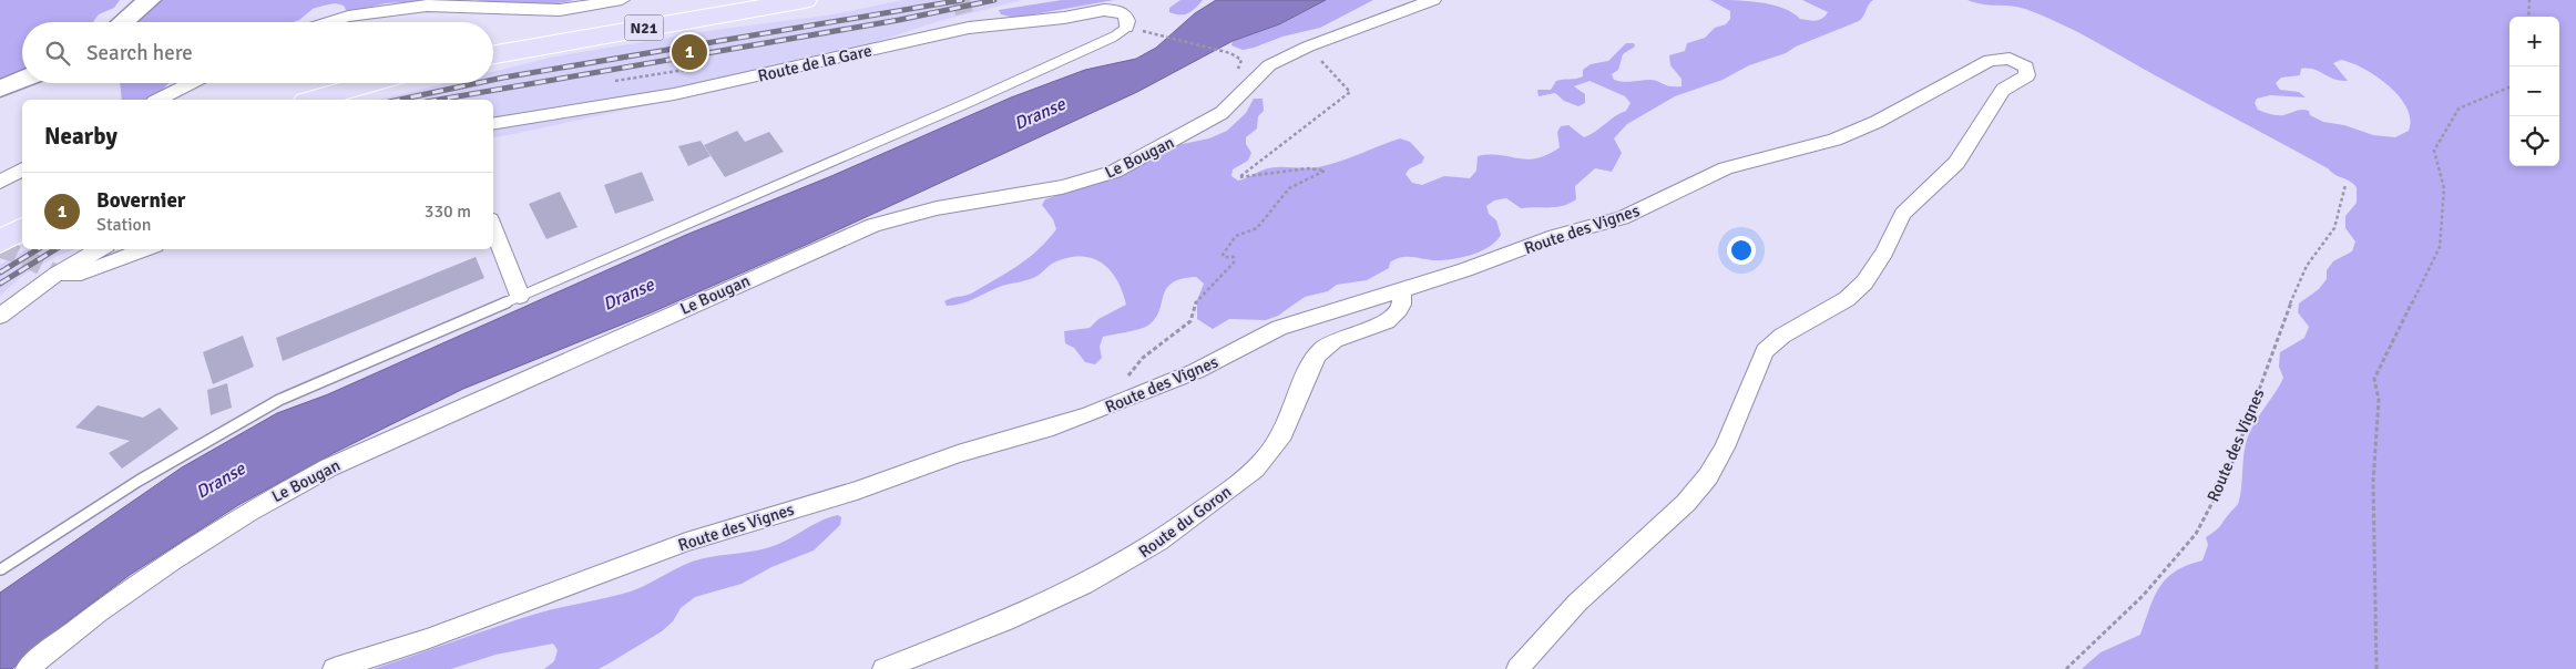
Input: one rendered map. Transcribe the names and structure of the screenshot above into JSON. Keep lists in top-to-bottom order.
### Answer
{
  "streets": {
    "main road": ["N21"],
    "street": [
      "Route de la Gare",
      "Le Bougan",
      "Route des Vignes",
      "Route du Goron"
    ]
  },
  "crossings": [
    ["Route des Vignes", "Route du Goron"]
  ],
  "water": ["Dranse"],
  "page": {
    "map_buttons": ["+", "−"],
    "search": "Search here",
    "pins": "1",
    "heading": "Nearby",
    "list": [
      {
        "mark": "1",
        "name": "Bovernier",
        "note": "Station",
        "value": "330 m"
      }
    ]
  }
}
